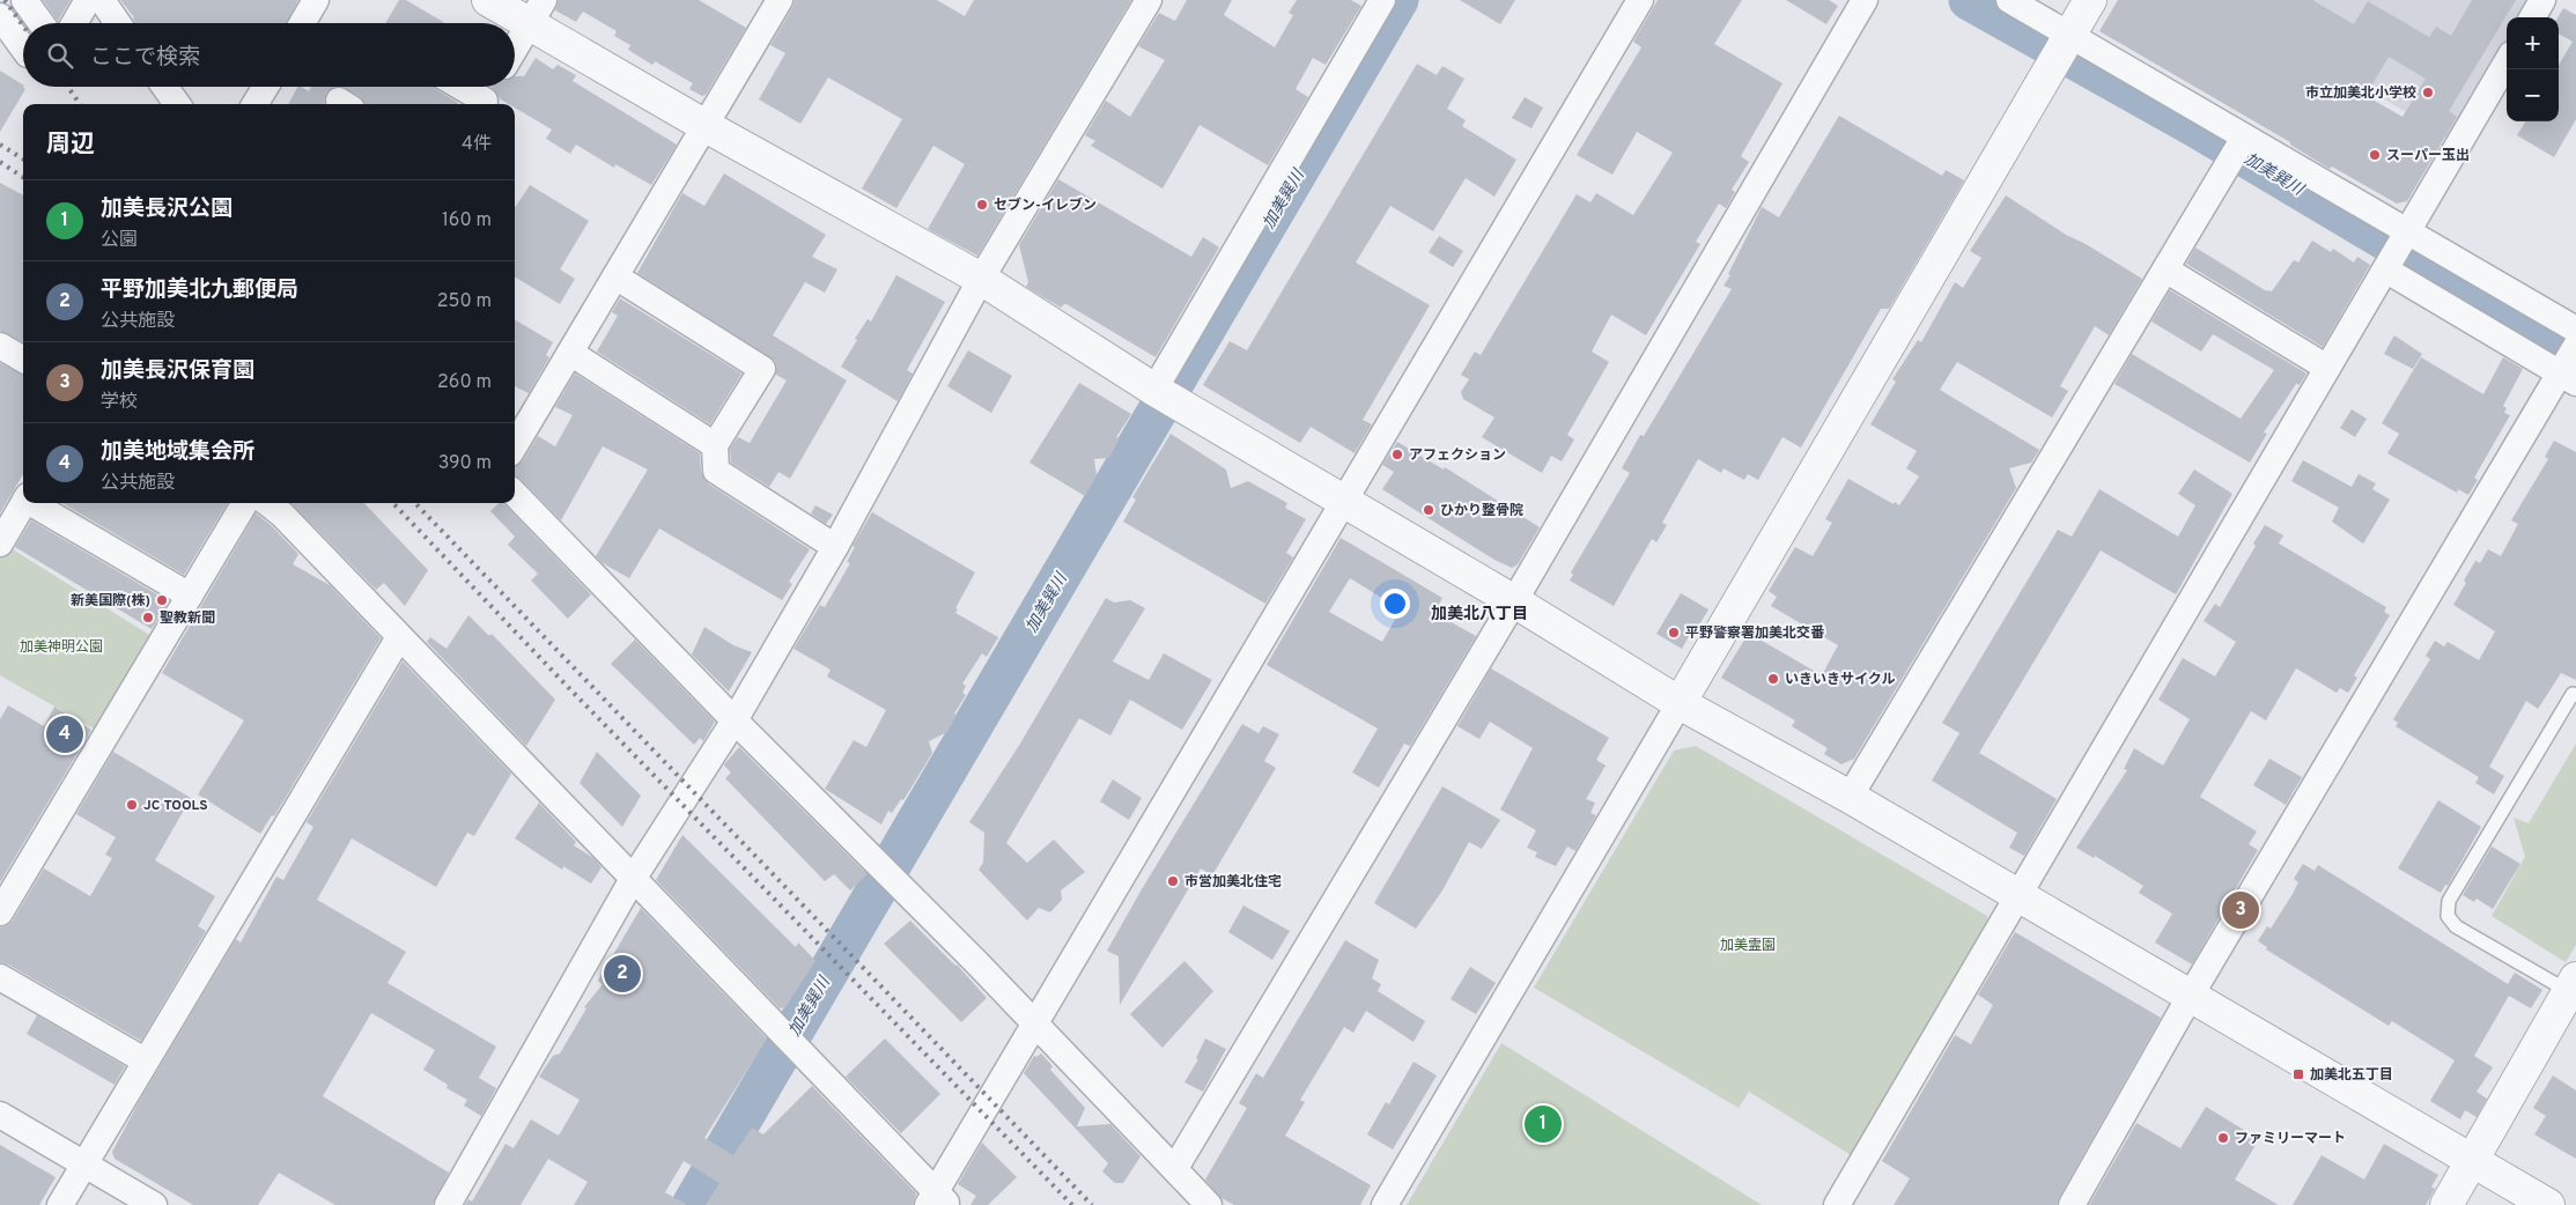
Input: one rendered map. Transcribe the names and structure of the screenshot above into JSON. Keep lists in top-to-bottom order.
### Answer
{
  "districts": ["加美北八丁目"],
  "water": ["加美巽川"],
  "parks": ["加美神明公園", "加美霊園"],
  "places": {
    "other": [
      "市立加美北小学校",
      "スーパー玉出",
      "セブン-イレブン",
      "アフェクション",
      "ひかり整骨院",
      "新美国際(株)",
      "聖教新聞",
      "平野警察署加美北交番",
      "いきいきサイクル",
      "JC TOOLS",
      "市営加美北住宅",
      "ファミリーマート"
    ],
    "transit": ["加美北五丁目"]
  },
  "page": {
    "map_buttons": ["+", "−"],
    "search": "ここで検索",
    "heading": ["周辺", "4件"],
    "list": [
      {
        "mark": "1",
        "name": "加美長沢公園",
        "note": "公園",
        "value": "160 m"
      },
      {
        "mark": "2",
        "name": "平野加美北九郵便局",
        "note": "公共施設",
        "value": "250 m"
      },
      {
        "mark": "3",
        "name": "加美長沢保育園",
        "note": "学校",
        "value": "260 m"
      },
      {
        "mark": "4",
        "name": "加美地域集会所",
        "note": "公共施設",
        "value": "390 m"
      }
    ],
    "pins": [
      "4",
      "3",
      "2",
      "1"
    ]
  }
}
